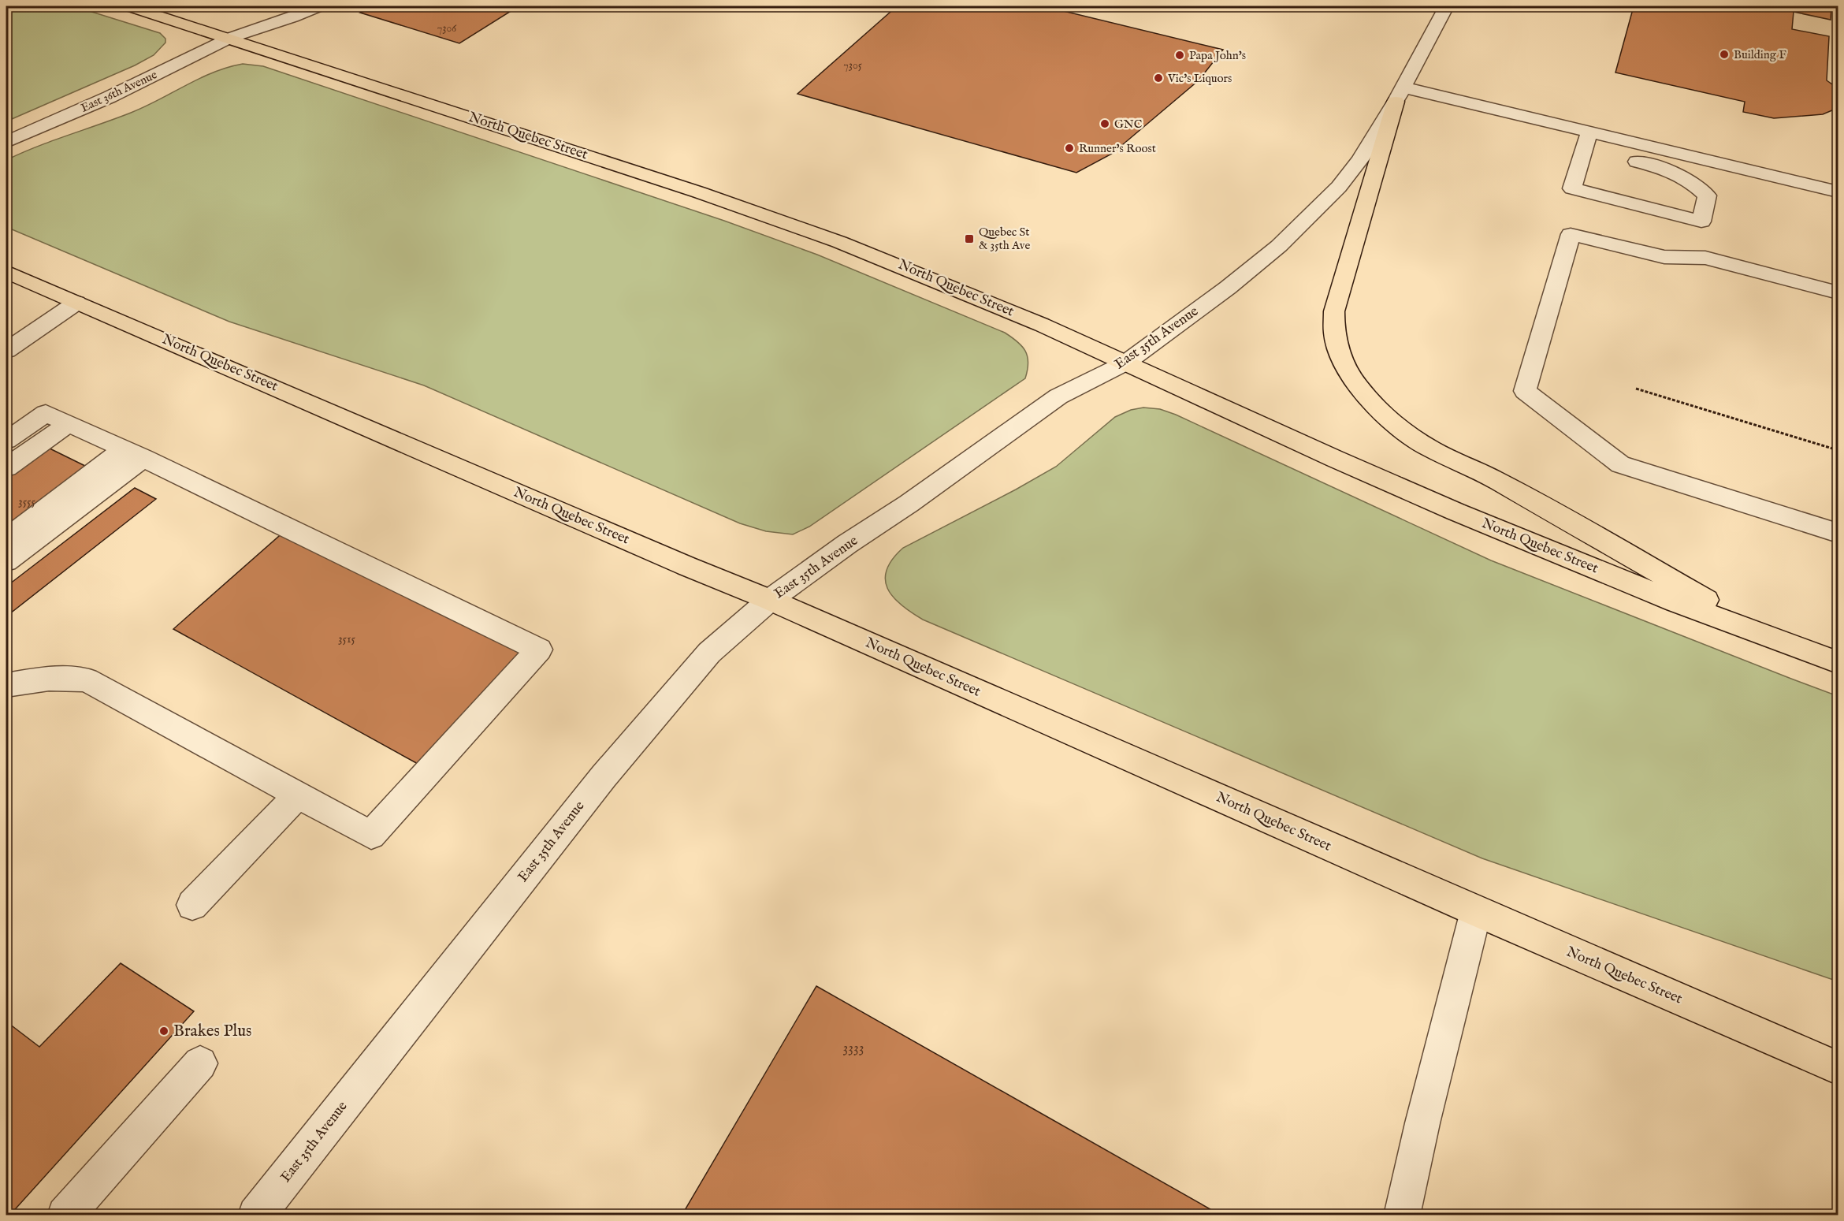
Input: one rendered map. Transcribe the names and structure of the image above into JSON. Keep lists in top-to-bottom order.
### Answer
{
  "streets": {
    "main road": ["North Quebec Street"],
    "street": ["East 36th Avenue", "East 35th Avenue"]
  },
  "crossings": [
    ["East 36th Avenue", "North Quebec Street"],
    ["North Quebec Street", "East 35th Avenue"]
  ],
  "places": {
    "other": [
      "Building F",
      "Papa John's",
      "Vic's Liquors",
      "GNC",
      "Runner's Roost",
      "Brakes Plus"
    ],
    "transit": ["Quebec St & 35th Ave"]
  },
  "house_numbers": [
    "7306",
    "7305",
    "3555",
    "3515",
    "3333"
  ]
}
